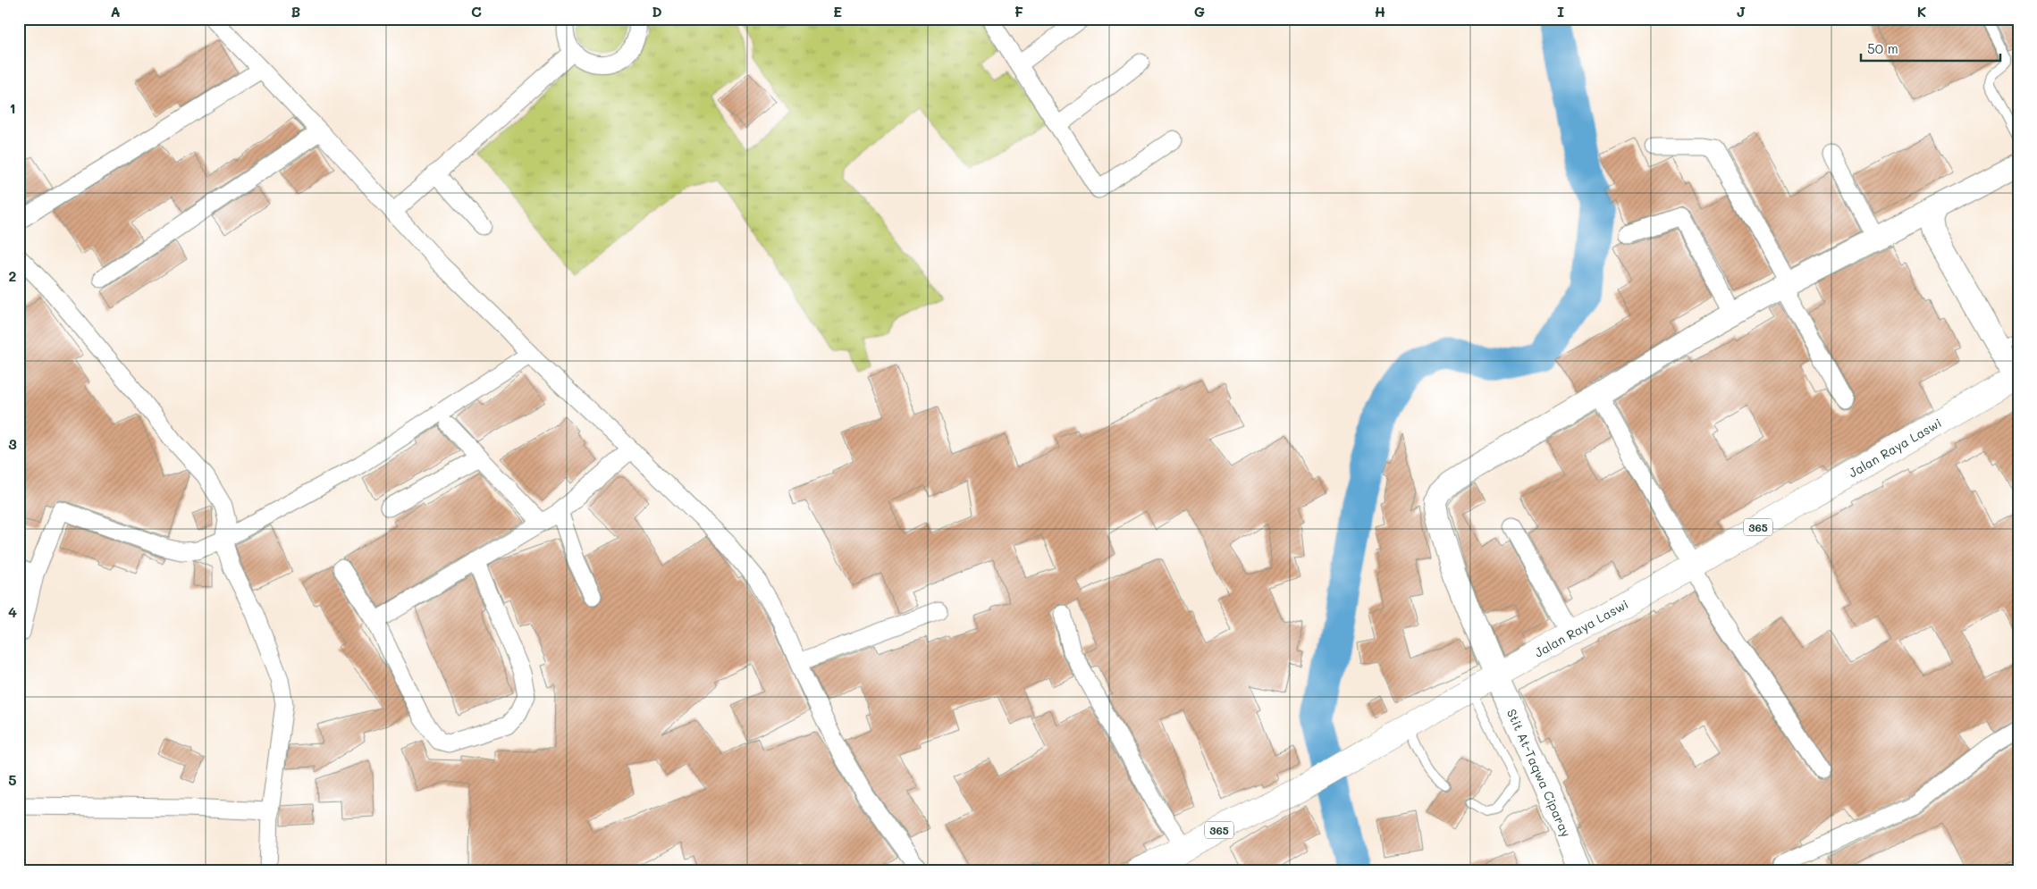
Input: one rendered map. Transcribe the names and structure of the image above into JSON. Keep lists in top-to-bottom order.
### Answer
{
  "streets": {
    "main road": ["Jalan Raya Laswi", "365"],
    "street": ["Stit At-Taqwa Ciparay"]
  },
  "crossings": [
    ["Jalan Raya Laswi", "Stit At-Taqwa Ciparay"]
  ],
  "scale_bar": "50 m",
  "grid": {
    "columns": [
      "A",
      "B",
      "C",
      "D",
      "E",
      "F",
      "G",
      "H",
      "I",
      "J",
      "K"
    ],
    "rows": [
      "1",
      "2",
      "3",
      "4",
      "5"
    ]
  }
}
